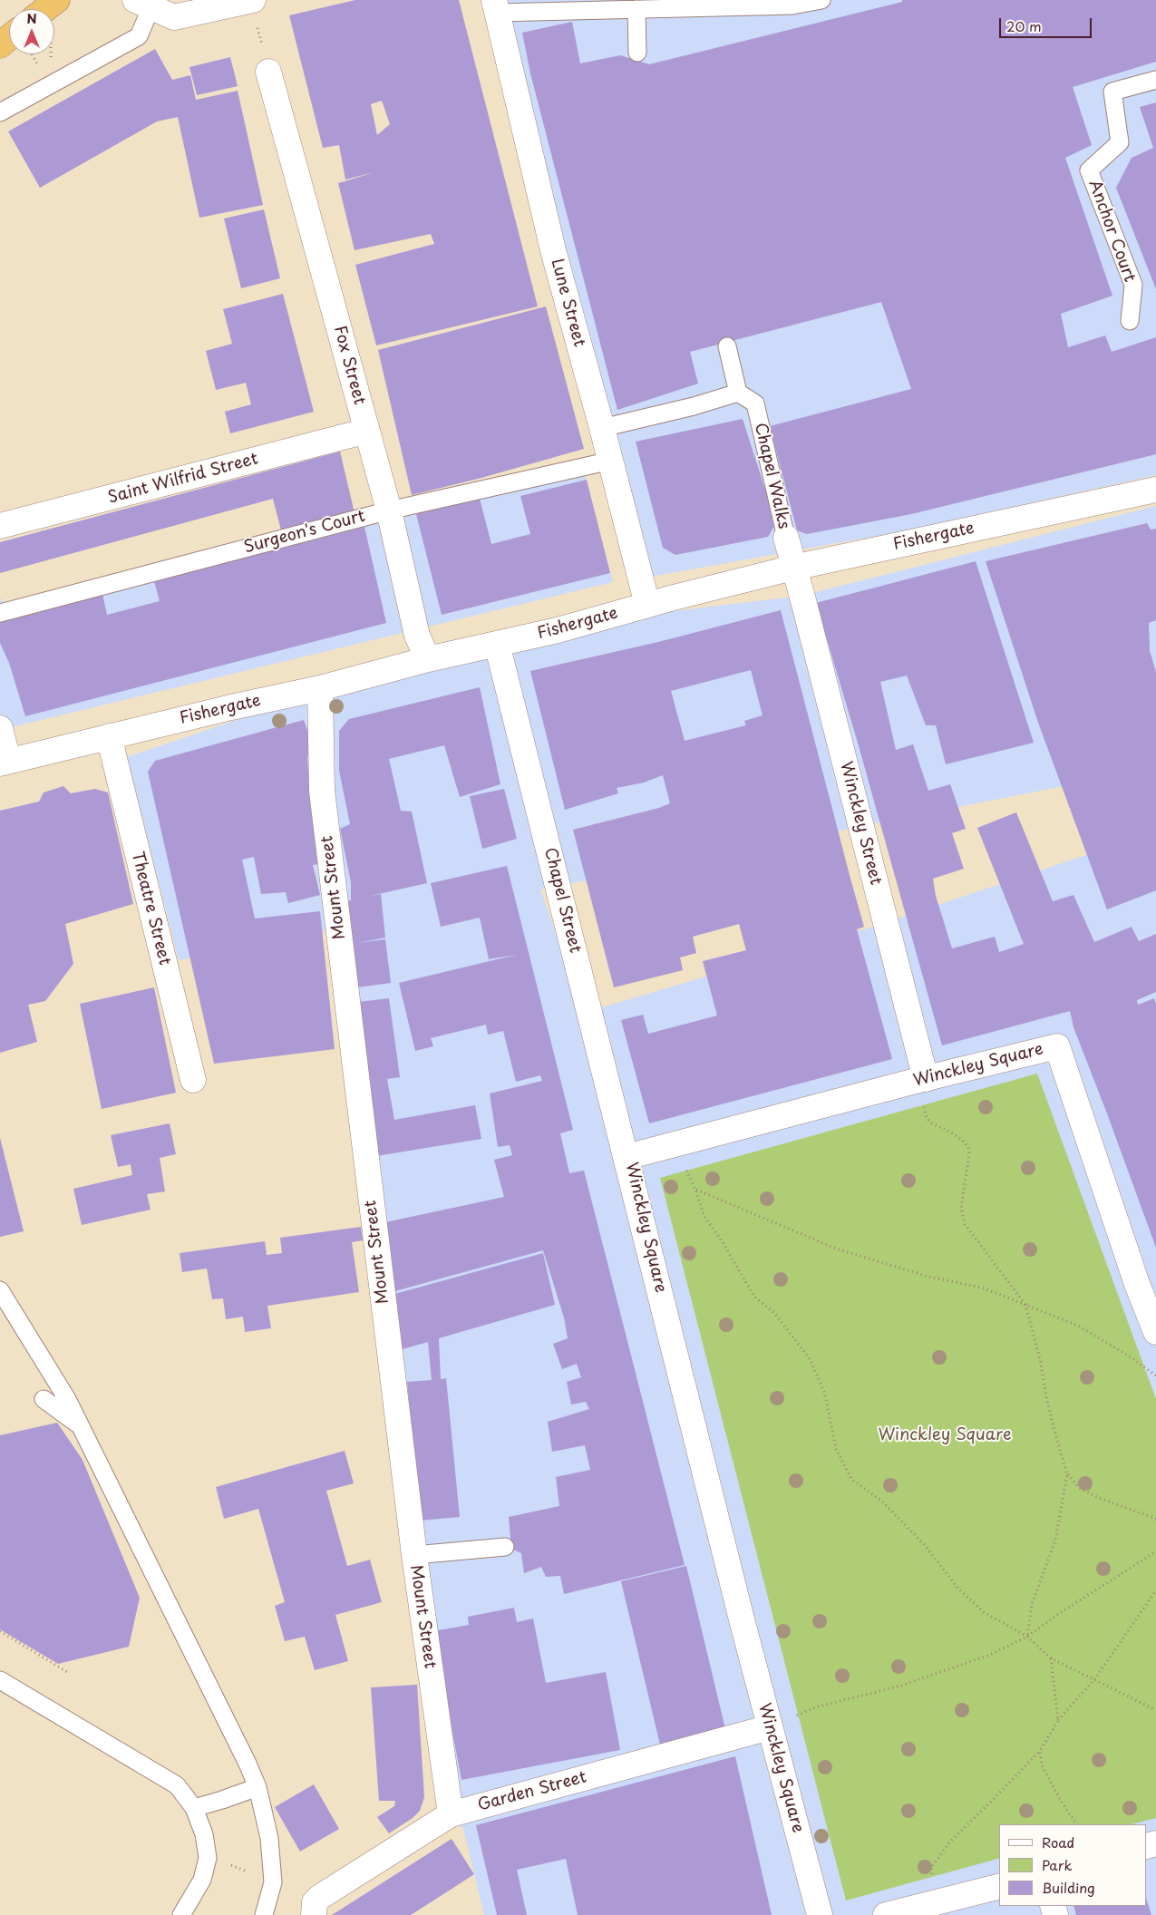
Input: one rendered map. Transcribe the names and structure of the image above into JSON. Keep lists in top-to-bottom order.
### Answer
{
  "streets": {
    "street": [
      "Lune Street",
      "Fox Street",
      "Chapel Walks",
      "Saint Wilfrid Street",
      "Fishergate",
      "Winckley Street",
      "Mount Street",
      "Chapel Street",
      "Theatre Street",
      "Winckley Square",
      "Garden Street"
    ],
    "lane": ["Anchor Court", "Surgeon's Court"]
  },
  "crossings": [
    ["Lune Street", "Surgeon's Court"],
    ["Lune Street", "Fishergate"],
    ["Fox Street", "Saint Wilfrid Street"],
    ["Fox Street", "Surgeon's Court"],
    ["Fox Street", "Fishergate"],
    ["Chapel Walks", "Fishergate"],
    ["Chapel Walks", "Winckley Street"],
    ["Fishergate", "Winckley Street"],
    ["Fishergate", "Mount Street"],
    ["Fishergate", "Chapel Street"],
    ["Fishergate", "Theatre Street"],
    ["Winckley Street", "Winckley Square"],
    ["Mount Street", "Garden Street"],
    ["Chapel Street", "Winckley Square"],
    ["Winckley Square", "Garden Street"]
  ],
  "parks": ["Winckley Square"],
  "legend": ["Road", "Park", "Building"],
  "scale_bar": "20 m",
  "north": "top"
}
